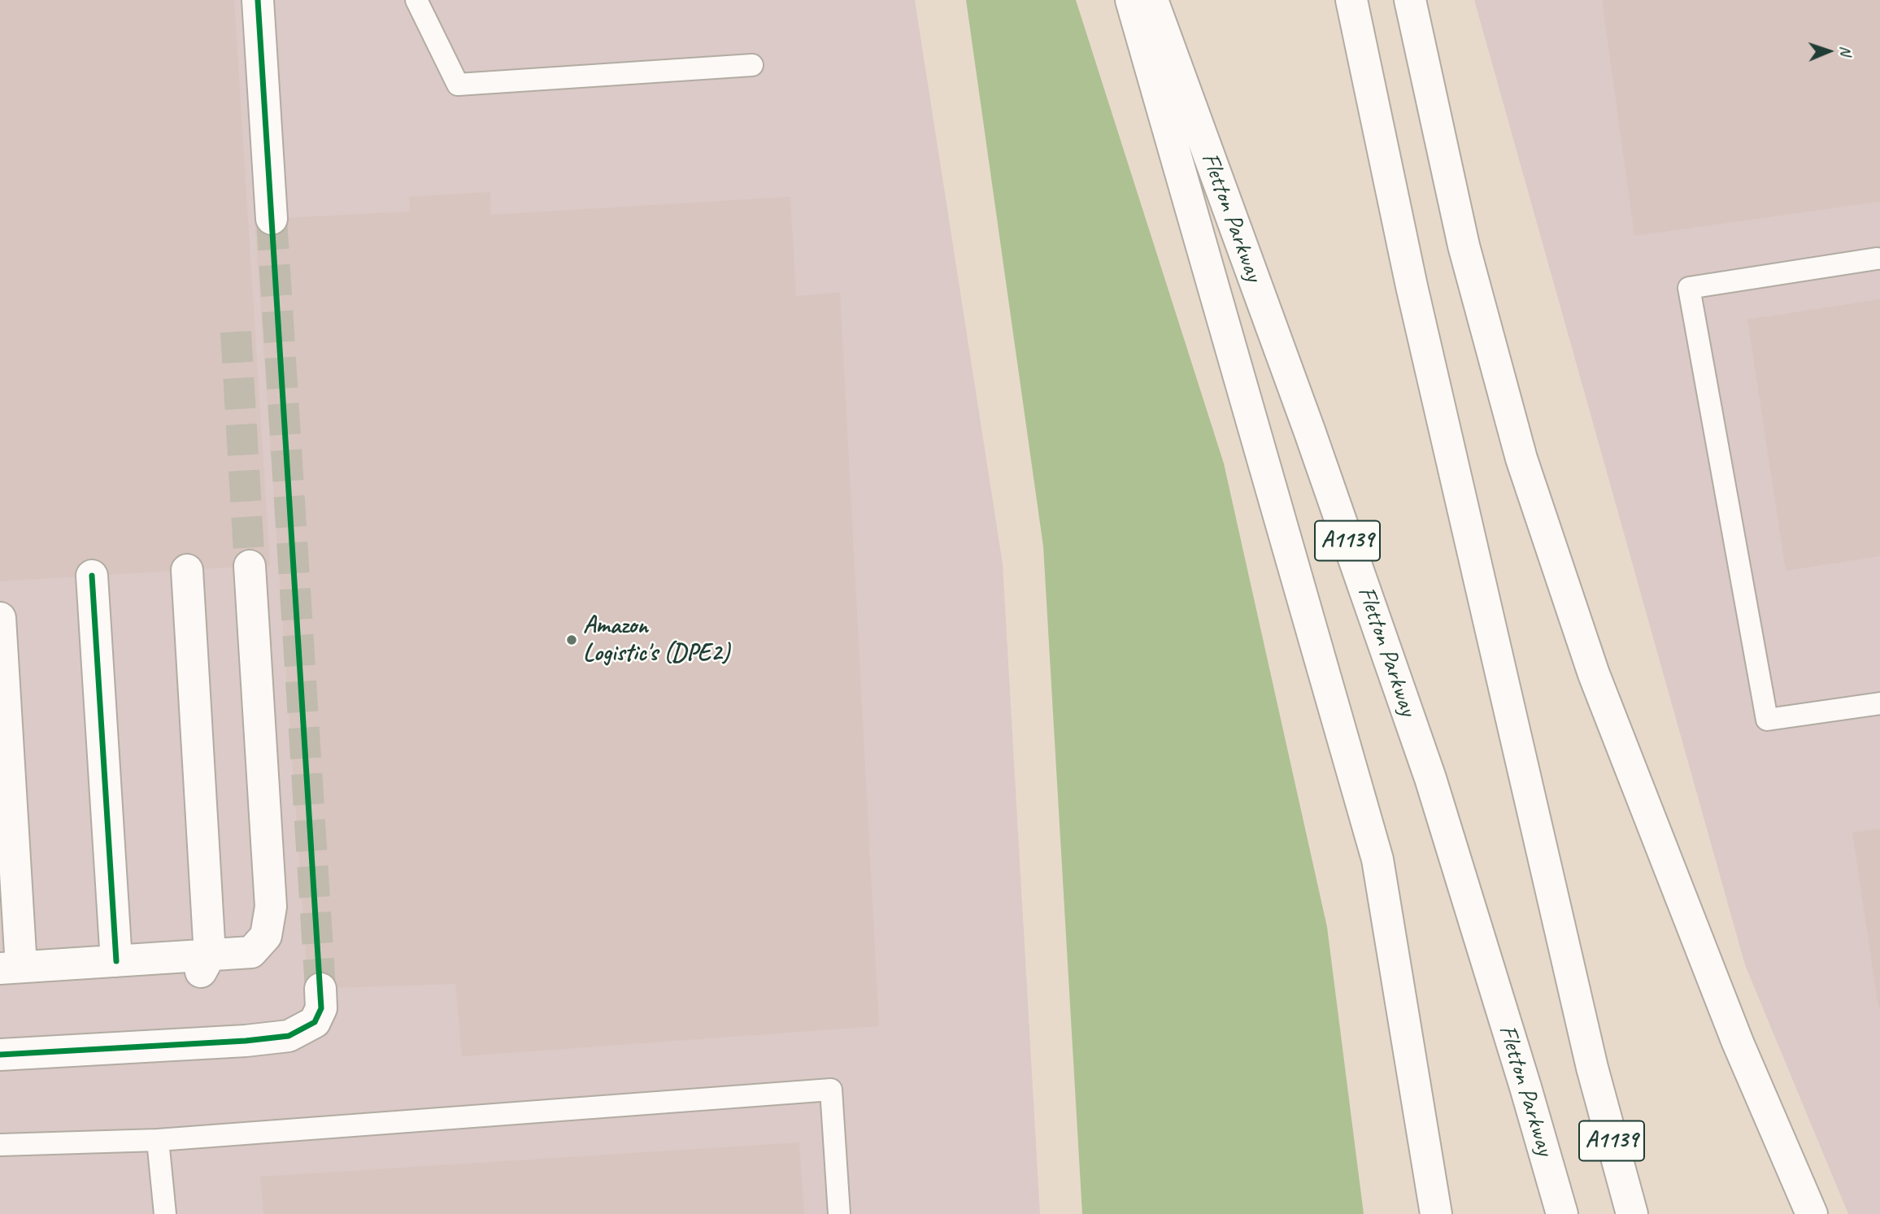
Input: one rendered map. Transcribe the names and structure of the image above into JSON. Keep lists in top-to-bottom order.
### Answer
{
  "streets": {
    "main road": ["Fletton Parkway", "A1139"]
  },
  "places": ["Amazon Logistic's (DPE2)"],
  "north": "right"
}
